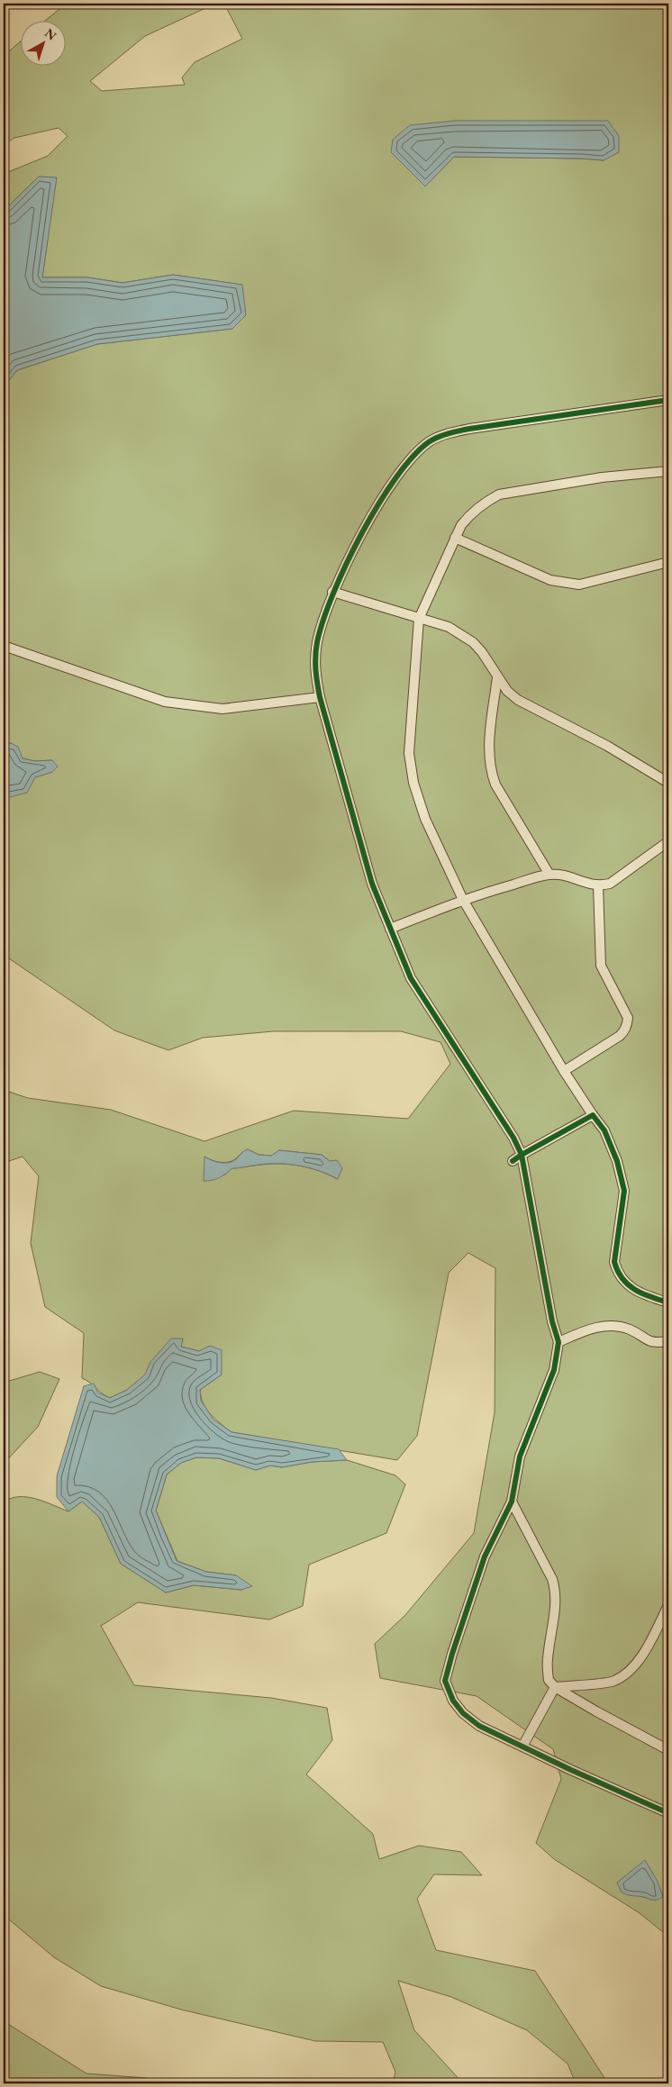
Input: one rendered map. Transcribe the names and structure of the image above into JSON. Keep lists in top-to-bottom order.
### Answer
{
  "north": "top right"
}
